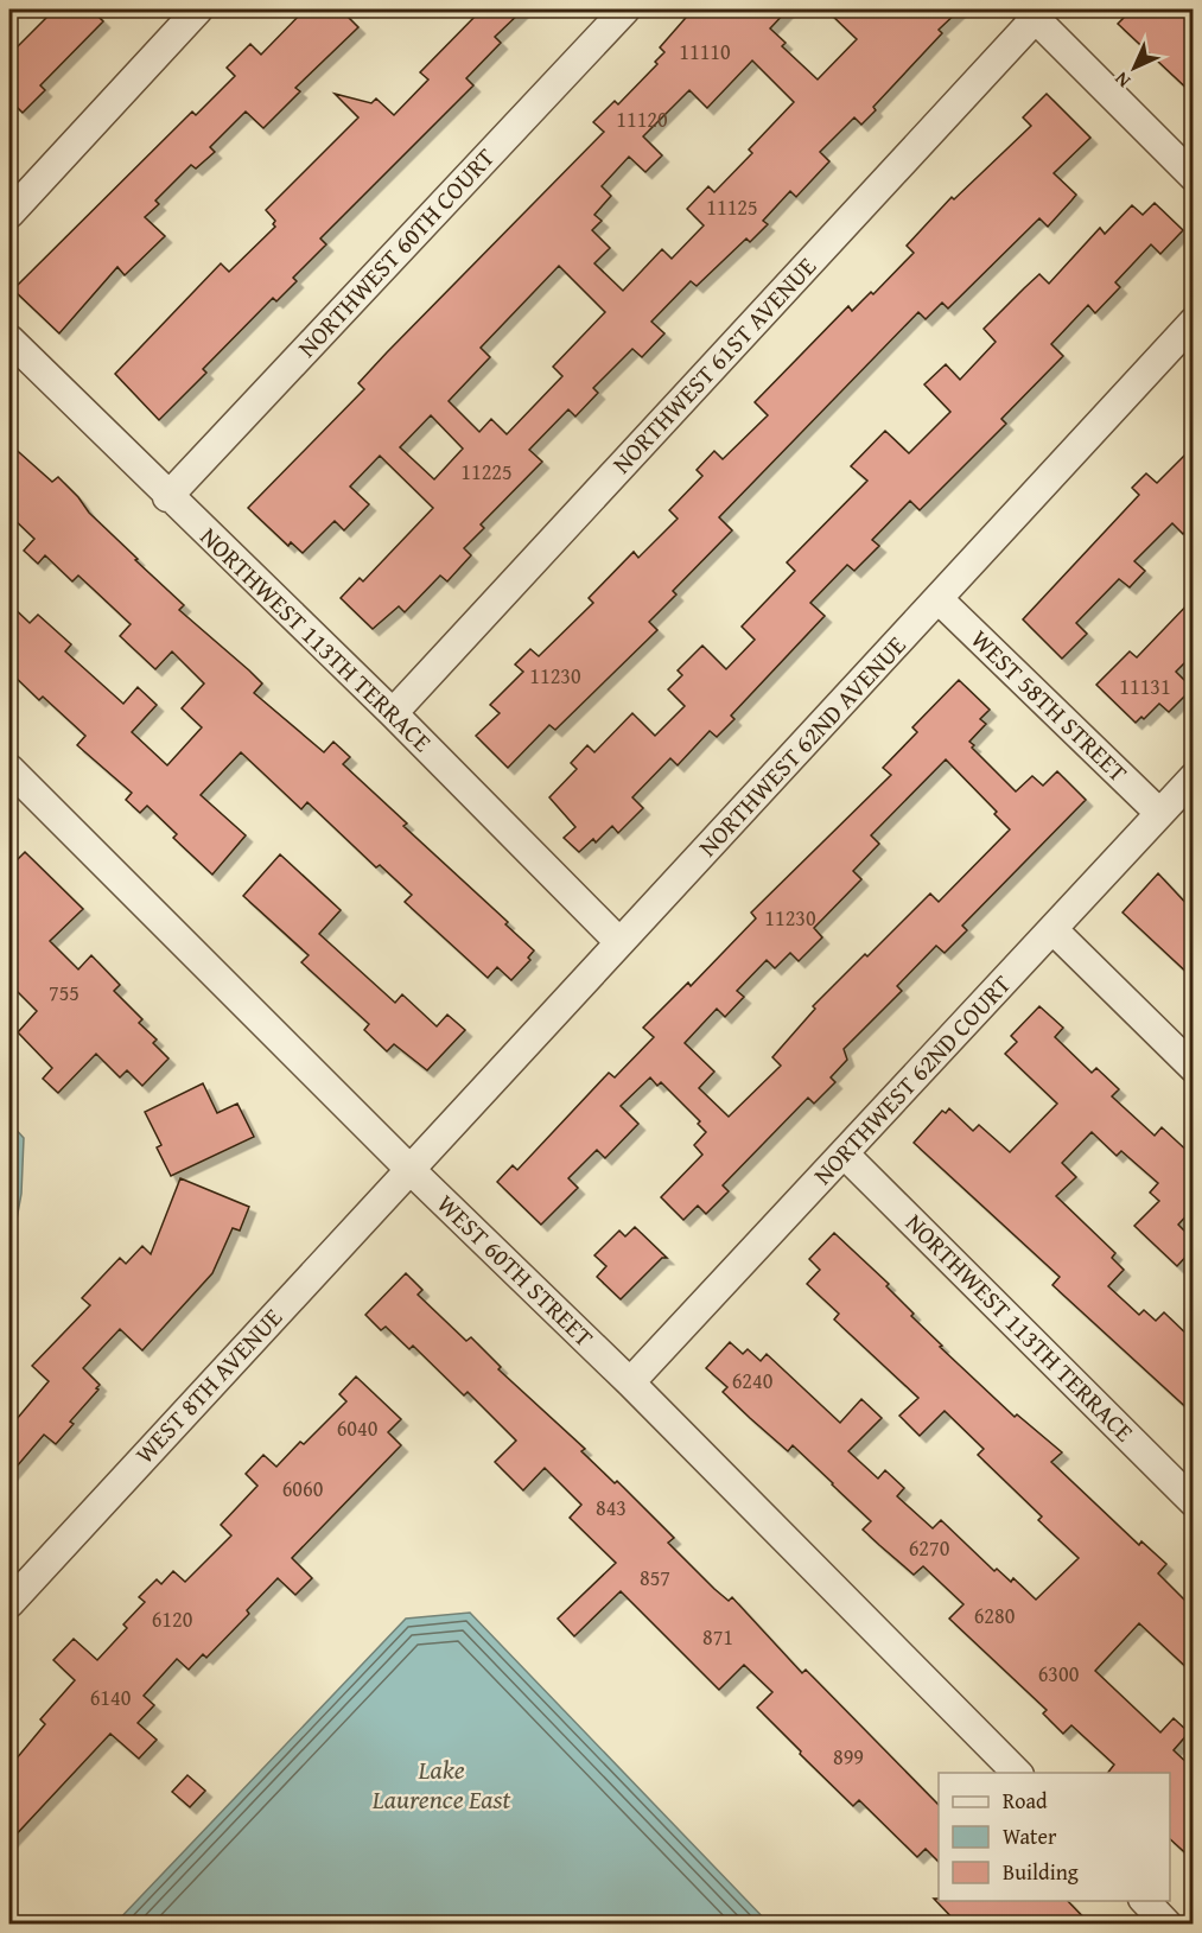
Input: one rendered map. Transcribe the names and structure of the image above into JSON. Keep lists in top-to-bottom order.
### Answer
{
  "streets": {
    "street": [
      "NORTHWEST 60TH COURT",
      "NORTHWEST 61ST AVENUE",
      "NORTHWEST 113TH TERRACE",
      "WEST 58TH STREET",
      "NORTHWEST 62ND AVENUE",
      "NORTHWEST 62ND COURT",
      "WEST 60TH STREET",
      "WEST 8TH AVENUE"
    ]
  },
  "crossings": [
    ["NORTHWEST 60TH COURT", "NORTHWEST 113TH TERRACE"],
    ["NORTHWEST 61ST AVENUE", "NORTHWEST 113TH TERRACE"],
    ["NORTHWEST 113TH TERRACE", "NORTHWEST 62ND AVENUE"],
    ["NORTHWEST 113TH TERRACE", "NORTHWEST 62ND COURT"],
    ["WEST 58TH STREET", "NORTHWEST 62ND AVENUE"],
    ["WEST 58TH STREET", "NORTHWEST 62ND COURT"],
    ["NORTHWEST 62ND AVENUE", "WEST 60TH STREET"],
    ["NORTHWEST 62ND AVENUE", "WEST 8TH AVENUE"],
    ["NORTHWEST 62ND COURT", "WEST 60TH STREET"],
    ["WEST 60TH STREET", "WEST 8TH AVENUE"]
  ],
  "water": ["Lake Laurence East"],
  "house_numbers": [
    "11110",
    "11120",
    "11125",
    "11225",
    "11230",
    "11131",
    "11230",
    "755",
    "6240",
    "6040",
    "6060",
    "843",
    "6270",
    "857",
    "6280",
    "6120",
    "871",
    "6300",
    "6140",
    "899"
  ],
  "legend": ["Road", "Water", "Building"],
  "north": "bottom left"
}
